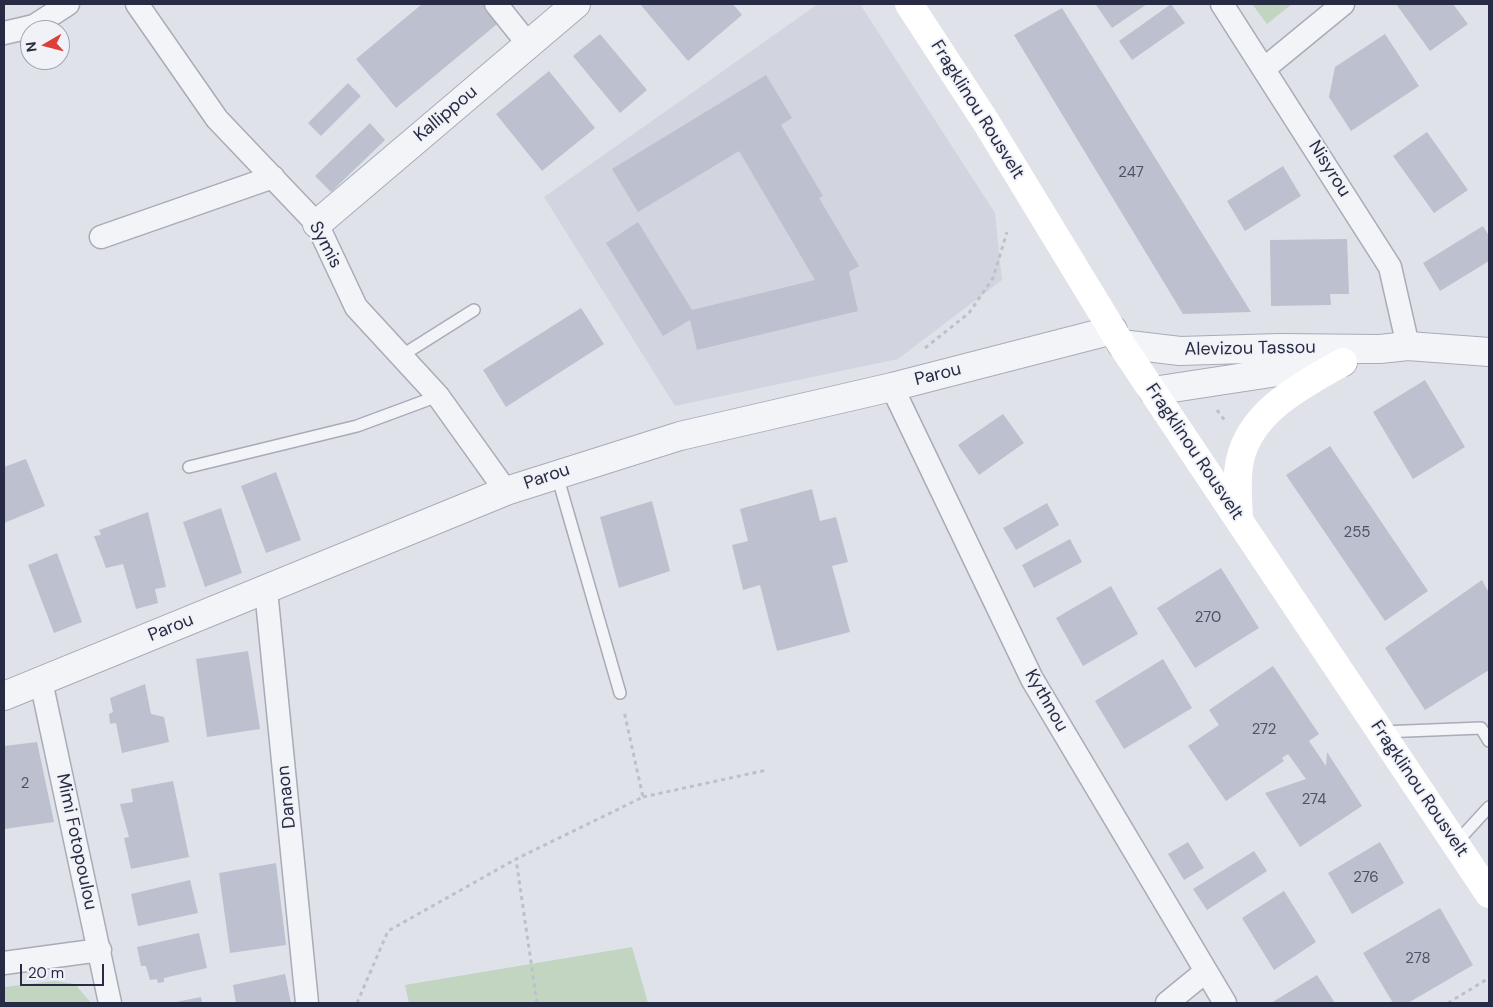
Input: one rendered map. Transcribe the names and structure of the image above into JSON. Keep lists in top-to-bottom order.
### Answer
{
  "streets": {
    "main road": ["Fragklinou Rousvelt"],
    "street": [
      "Kallippou",
      "Nisyrou",
      "Symis",
      "Alevizou Tassou",
      "Parou",
      "Kythnou",
      "Danaon",
      "Mimi Fotopoulou"
    ]
  },
  "crossings": [
    ["Fragklinou Rousvelt", "Alevizou Tassou"],
    ["Fragklinou Rousvelt", "Parou"],
    ["Kallippou", "Symis"],
    ["Nisyrou", "Alevizou Tassou"],
    ["Symis", "Parou"],
    ["Alevizou Tassou", "Parou"],
    ["Parou", "Kythnou"],
    ["Parou", "Danaon"],
    ["Parou", "Mimi Fotopoulou"]
  ],
  "house_numbers": [
    "247",
    "255",
    "270",
    "272",
    "2",
    "274",
    "276",
    "278"
  ],
  "scale_bar": "20 m",
  "north": "left"
}
